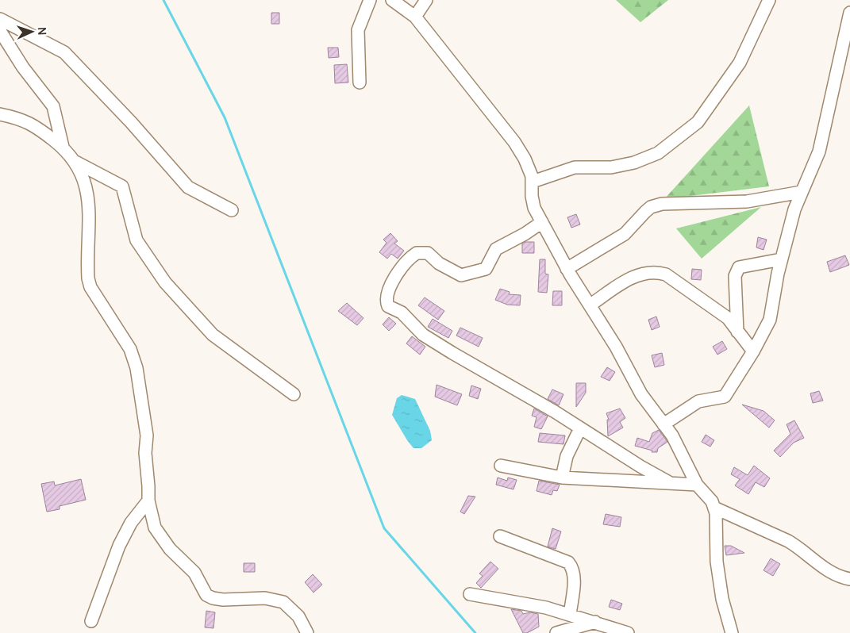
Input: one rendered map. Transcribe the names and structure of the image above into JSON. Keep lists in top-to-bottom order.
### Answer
{
  "north": "right"
}
